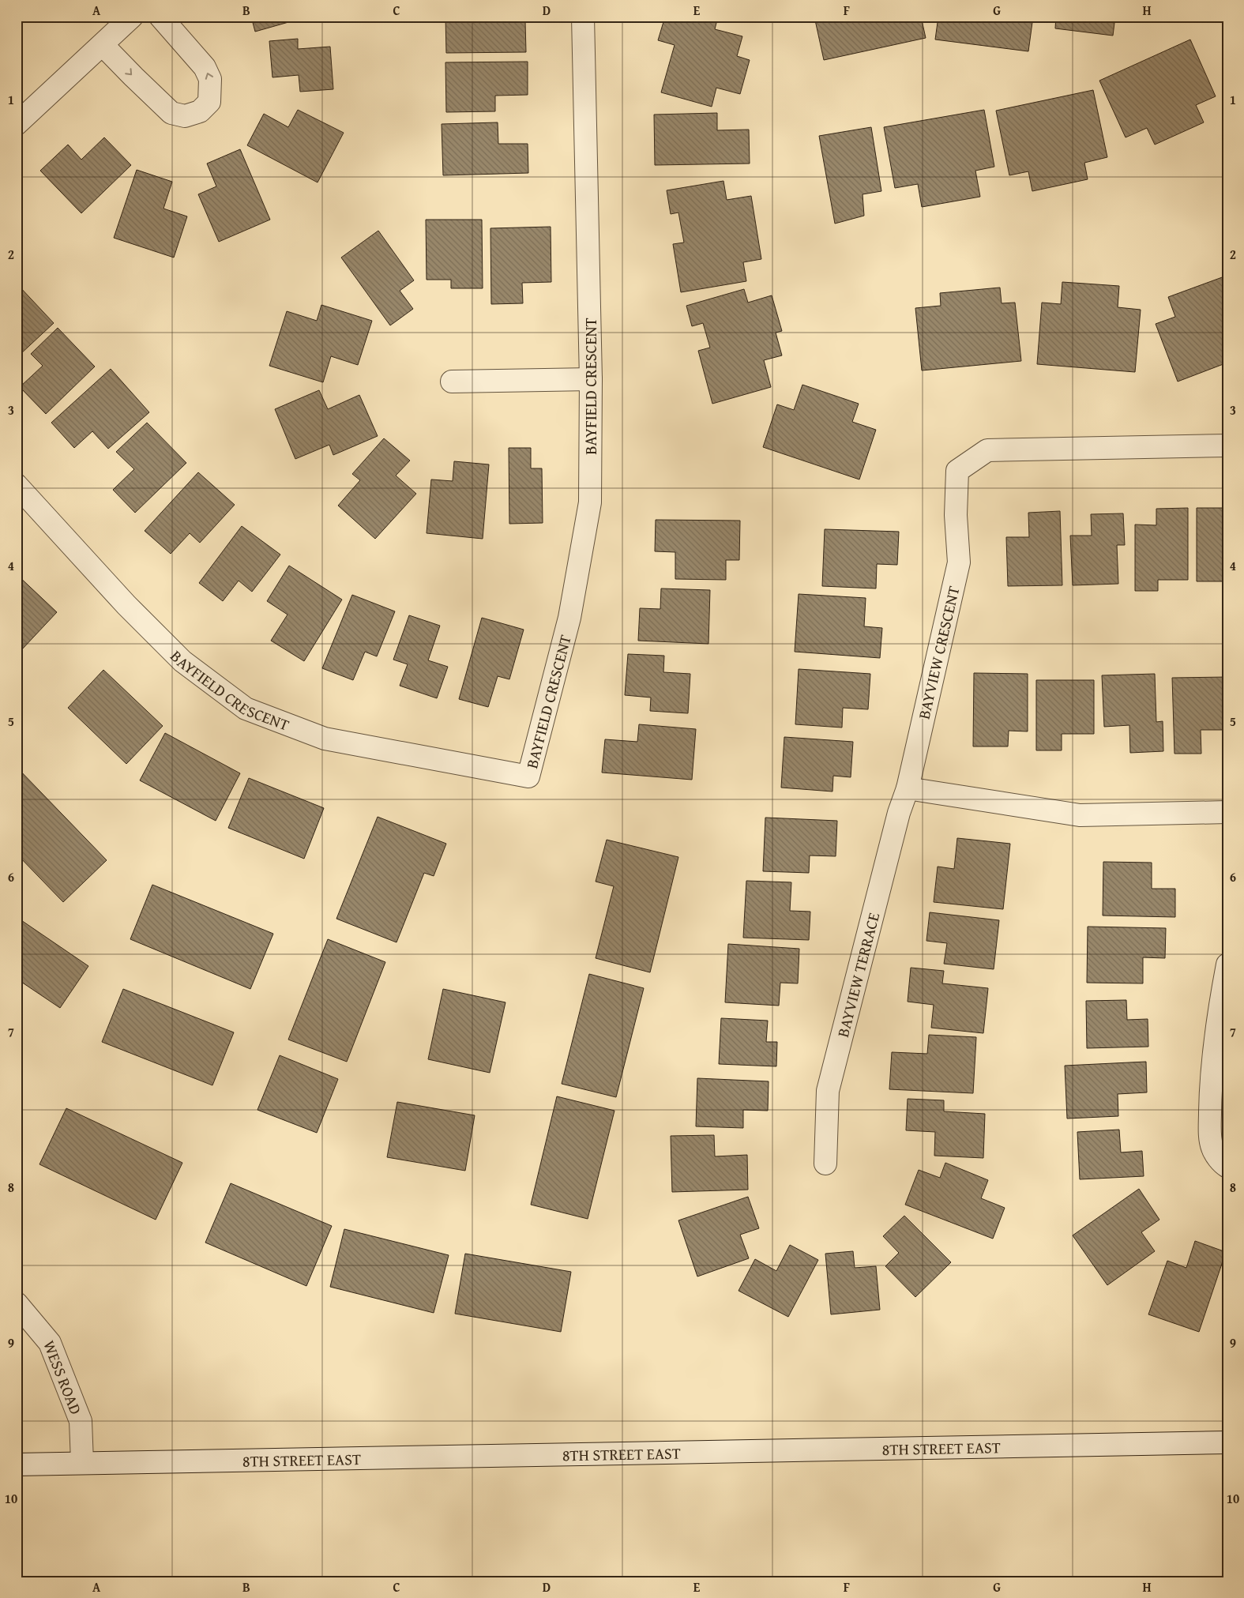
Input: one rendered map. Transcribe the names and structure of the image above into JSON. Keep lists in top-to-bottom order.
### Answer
{
  "streets": {
    "street": [
      "BAYFIELD CRESCENT",
      "BAYVIEW CRESCENT",
      "BAYVIEW TERRACE",
      "WESS ROAD",
      "8TH STREET EAST"
    ]
  },
  "crossings": [
    ["BAYVIEW CRESCENT", "BAYVIEW TERRACE"],
    ["WESS ROAD", "8TH STREET EAST"]
  ],
  "grid": {
    "columns": [
      "A",
      "B",
      "C",
      "D",
      "E",
      "F",
      "G",
      "H"
    ],
    "rows": [
      "1",
      "2",
      "3",
      "4",
      "5",
      "6",
      "7",
      "8",
      "9",
      "10"
    ]
  }
}
